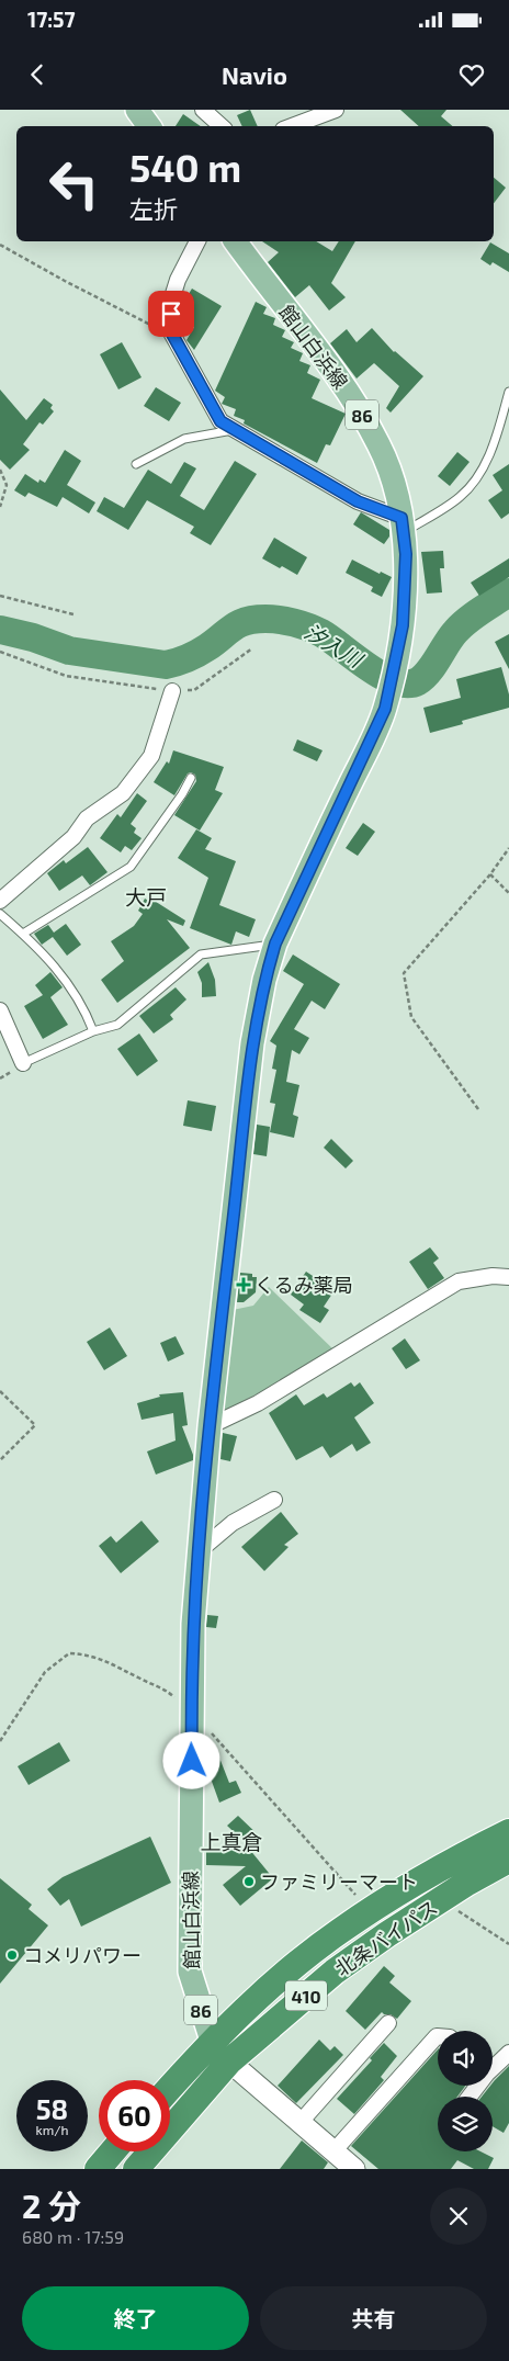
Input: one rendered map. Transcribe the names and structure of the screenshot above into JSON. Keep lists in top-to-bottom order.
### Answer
{
  "streets": {
    "highway": ["北条バイパス", "410"],
    "main road": ["館山白浜線", "86"]
  },
  "crossings": [
    ["館山白浜線", "北条バイパス"]
  ],
  "districts": ["大戸", "上真倉"],
  "water": ["汐入川"],
  "places": {
    "health": ["くるみ薬局"],
    "other": ["ファミリーマート", "コメリパワー"]
  },
  "page": {
    "status": "17:57",
    "header": "Navio",
    "turn": ["540 m", "左折"],
    "speed": "58 km/h",
    "limit": "60",
    "heading": ["2 分", "680 m · 17:59"],
    "buttons": ["終了", "共有"]
  }
}
